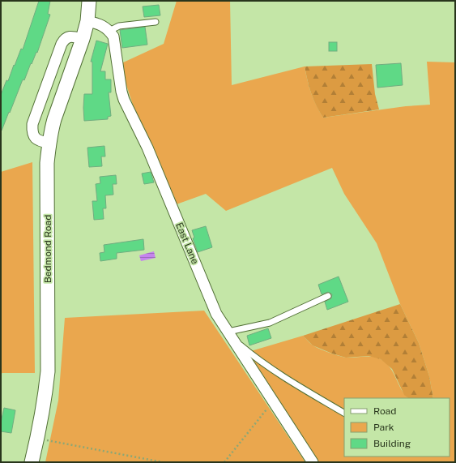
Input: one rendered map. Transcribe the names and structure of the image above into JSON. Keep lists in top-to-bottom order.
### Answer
{
  "streets": {
    "street": ["East Lane", "Bedmond Road"]
  },
  "legend": ["Road", "Park", "Building"]
}
